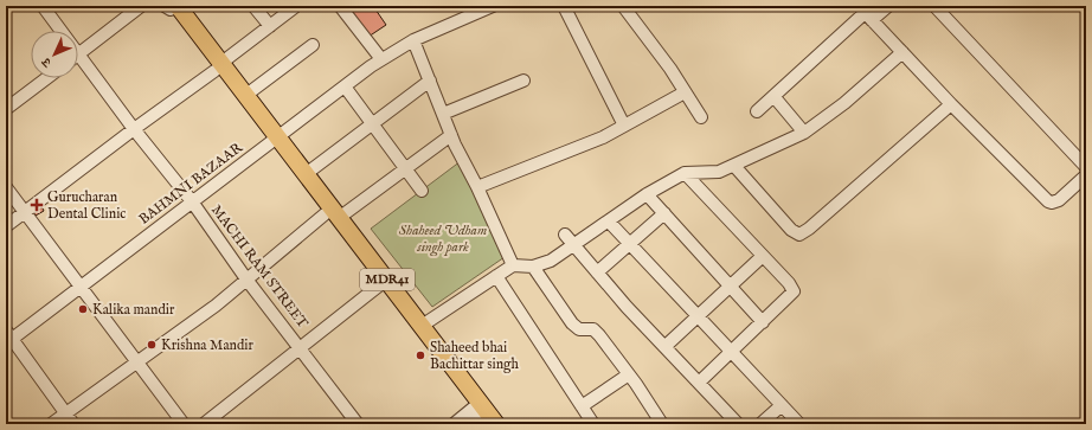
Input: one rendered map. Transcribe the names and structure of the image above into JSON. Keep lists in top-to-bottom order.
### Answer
{
  "streets": {
    "highway": ["MDR41"],
    "street": ["BAHMNI BAZAAR", "MACHI RAM STREET"]
  },
  "crossings": [
    ["BAHMNI BAZAAR", "MACHI RAM STREET"],
    ["BAHMNI BAZAAR", "MDR41"]
  ],
  "parks": ["Shaheed Udham singh park"],
  "places": {
    "health": ["Gurucharan Dental Clinic"],
    "other": ["Kalika mandir", "Krishna Mandir", "Shaheed bhai Bachittar singh"]
  },
  "north": "bottom left"
}
